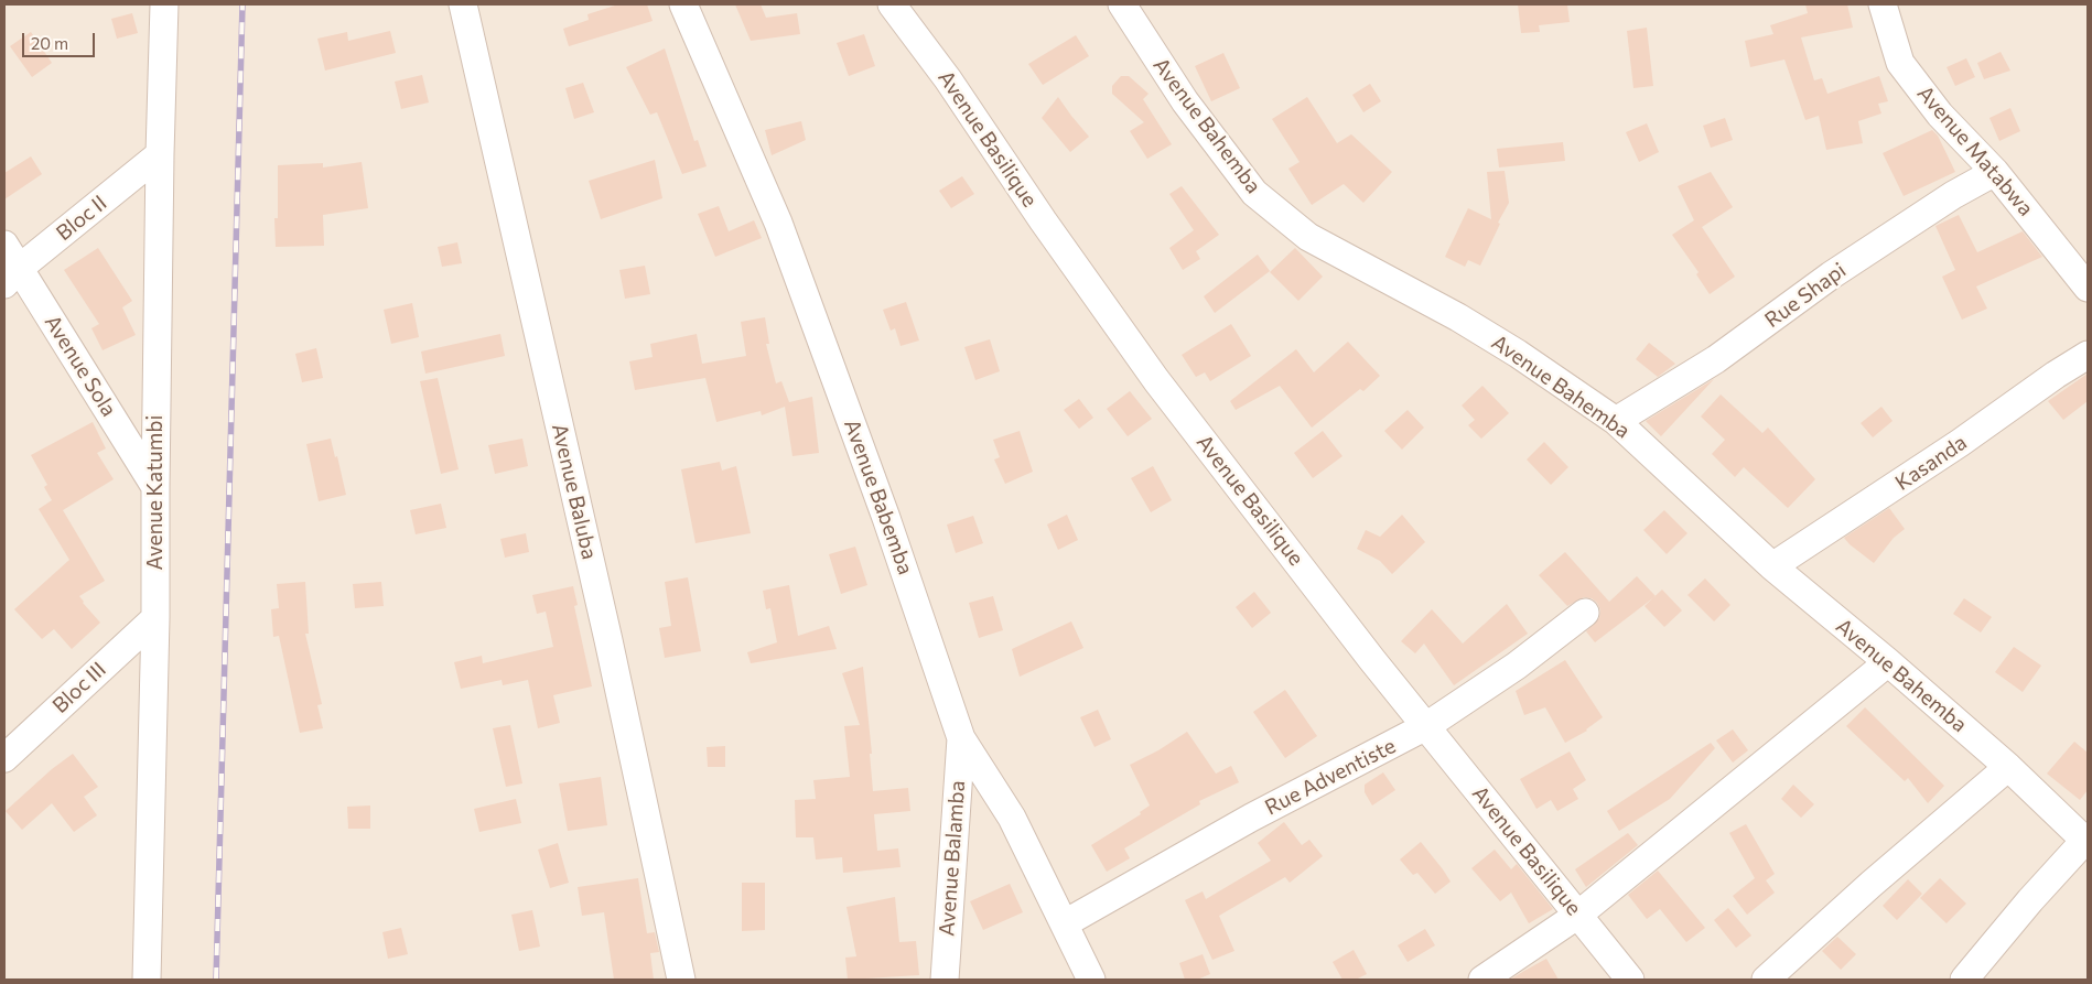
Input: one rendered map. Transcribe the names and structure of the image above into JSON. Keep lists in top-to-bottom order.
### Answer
{
  "streets": {
    "street": [
      "Avenue Bahemba",
      "Avenue Basilique",
      "Avenue Matabwa",
      "Bloc II",
      "Rue Shapi",
      "Avenue Sola",
      "Kasanda",
      "Avenue Baluba",
      "Avenue Katumbi",
      "Avenue Babemba",
      "Bloc III",
      "Rue Adventiste",
      "Avenue Balamba"
    ]
  },
  "crossings": [
    ["Avenue Bahemba", "Rue Shapi"],
    ["Avenue Bahemba", "Kasanda"],
    ["Avenue Basilique", "Rue Adventiste"],
    ["Avenue Matabwa", "Rue Shapi"],
    ["Bloc II", "Avenue Sola"],
    ["Bloc II", "Avenue Katumbi"],
    ["Avenue Sola", "Avenue Katumbi"],
    ["Avenue Katumbi", "Bloc III"],
    ["Avenue Babemba", "Rue Adventiste"],
    ["Avenue Babemba", "Avenue Balamba"]
  ],
  "scale_bar": "20 m"
}
